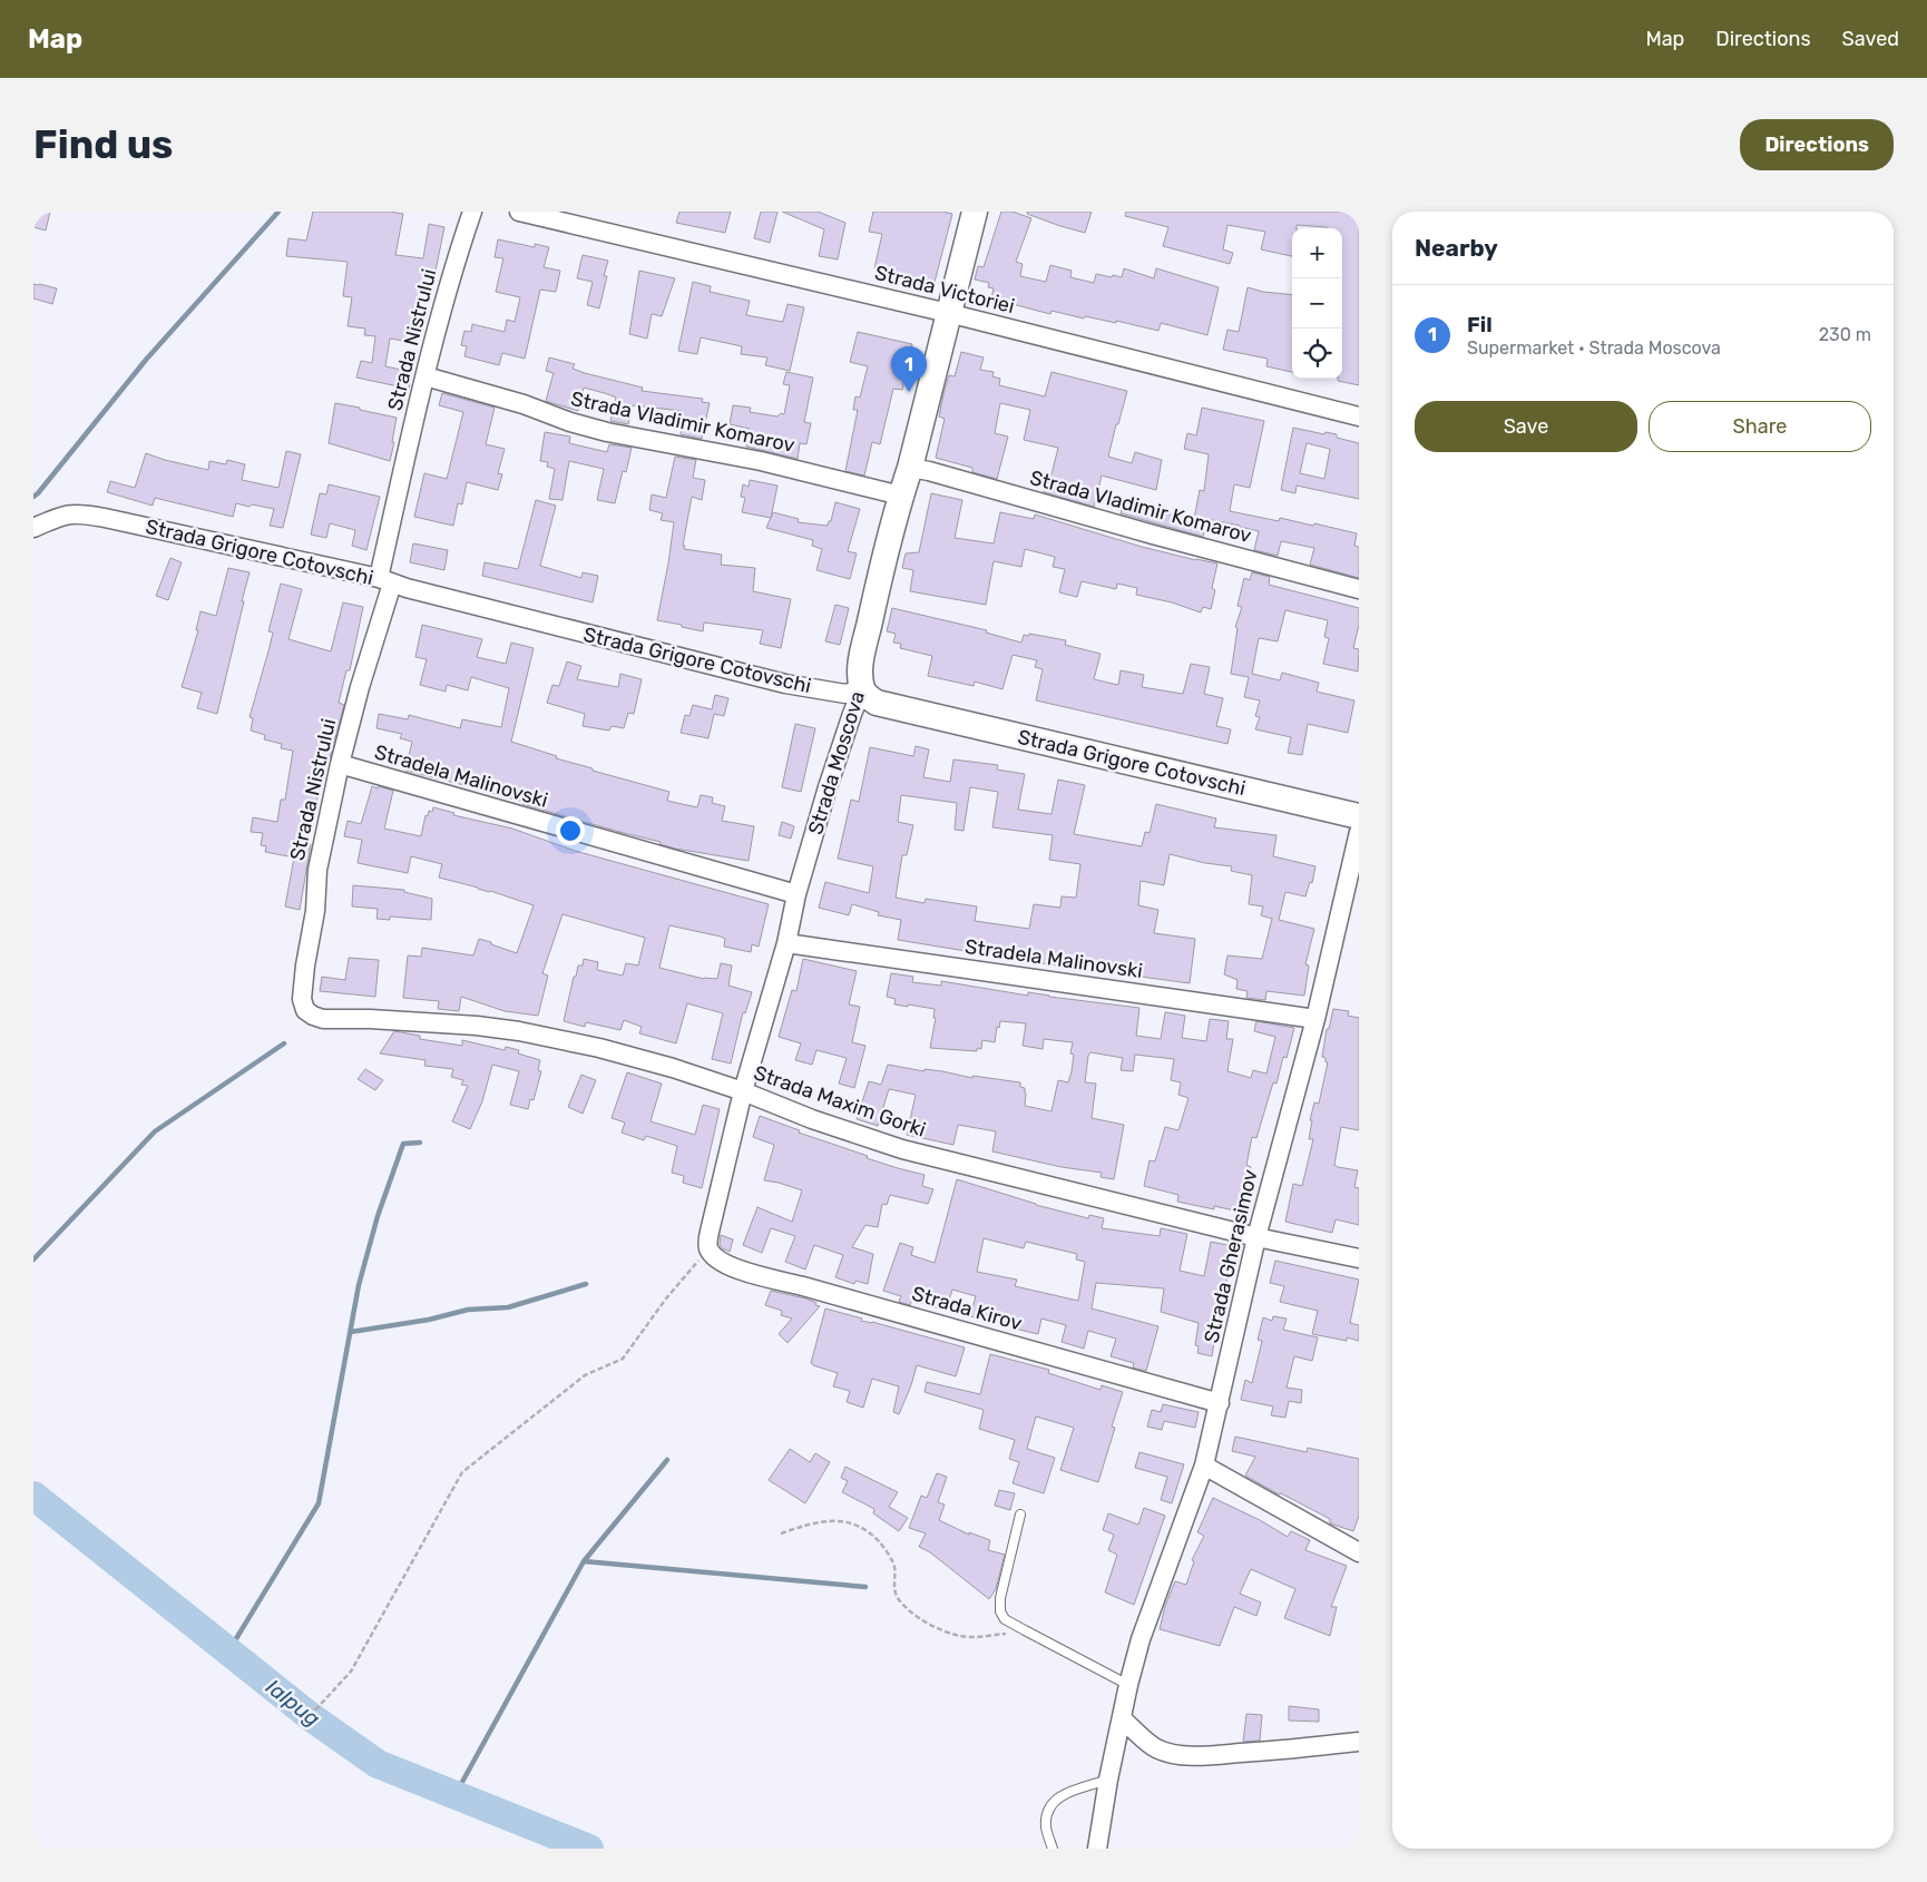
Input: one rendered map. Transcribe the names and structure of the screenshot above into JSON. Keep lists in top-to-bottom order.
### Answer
{
  "streets": {
    "street": [
      "Strada Victoriei",
      "Strada Nistrului",
      "Strada Vladimir Komarov",
      "Strada Grigore Cotovschi",
      "Strada Moscova",
      "Stradela Malinovski",
      "Strada Maxim Gorki",
      "Strada Gherasimov",
      "Strada Kirov"
    ]
  },
  "crossings": [
    ["Strada Victoriei", "Strada Moscova"],
    ["Strada Nistrului", "Strada Vladimir Komarov"],
    ["Strada Nistrului", "Strada Grigore Cotovschi"],
    ["Strada Nistrului", "Stradela Malinovski"],
    ["Strada Nistrului", "Strada Maxim Gorki"],
    ["Strada Vladimir Komarov", "Strada Moscova"],
    ["Strada Grigore Cotovschi", "Strada Moscova"],
    ["Strada Moscova", "Stradela Malinovski"],
    ["Strada Moscova", "Strada Maxim Gorki"],
    ["Strada Moscova", "Strada Kirov"],
    ["Stradela Malinovski", "Strada Gherasimov"],
    ["Strada Maxim Gorki", "Strada Gherasimov"],
    ["Strada Gherasimov", "Strada Kirov"]
  ],
  "water": ["Ialpug"],
  "page": {
    "header": "Map",
    "nav": ["Map", "Directions", "Saved"],
    "buttons": [
      "Directions",
      ["Save", "Share"]
    ],
    "title": "Find us",
    "heading": "Nearby",
    "map_buttons": ["+", "−"],
    "list": [
      {
        "mark": "1",
        "name": "Fil",
        "note": "Supermarket · Strada Moscova",
        "value": "230 m"
      }
    ],
    "pins": "1"
  }
}
